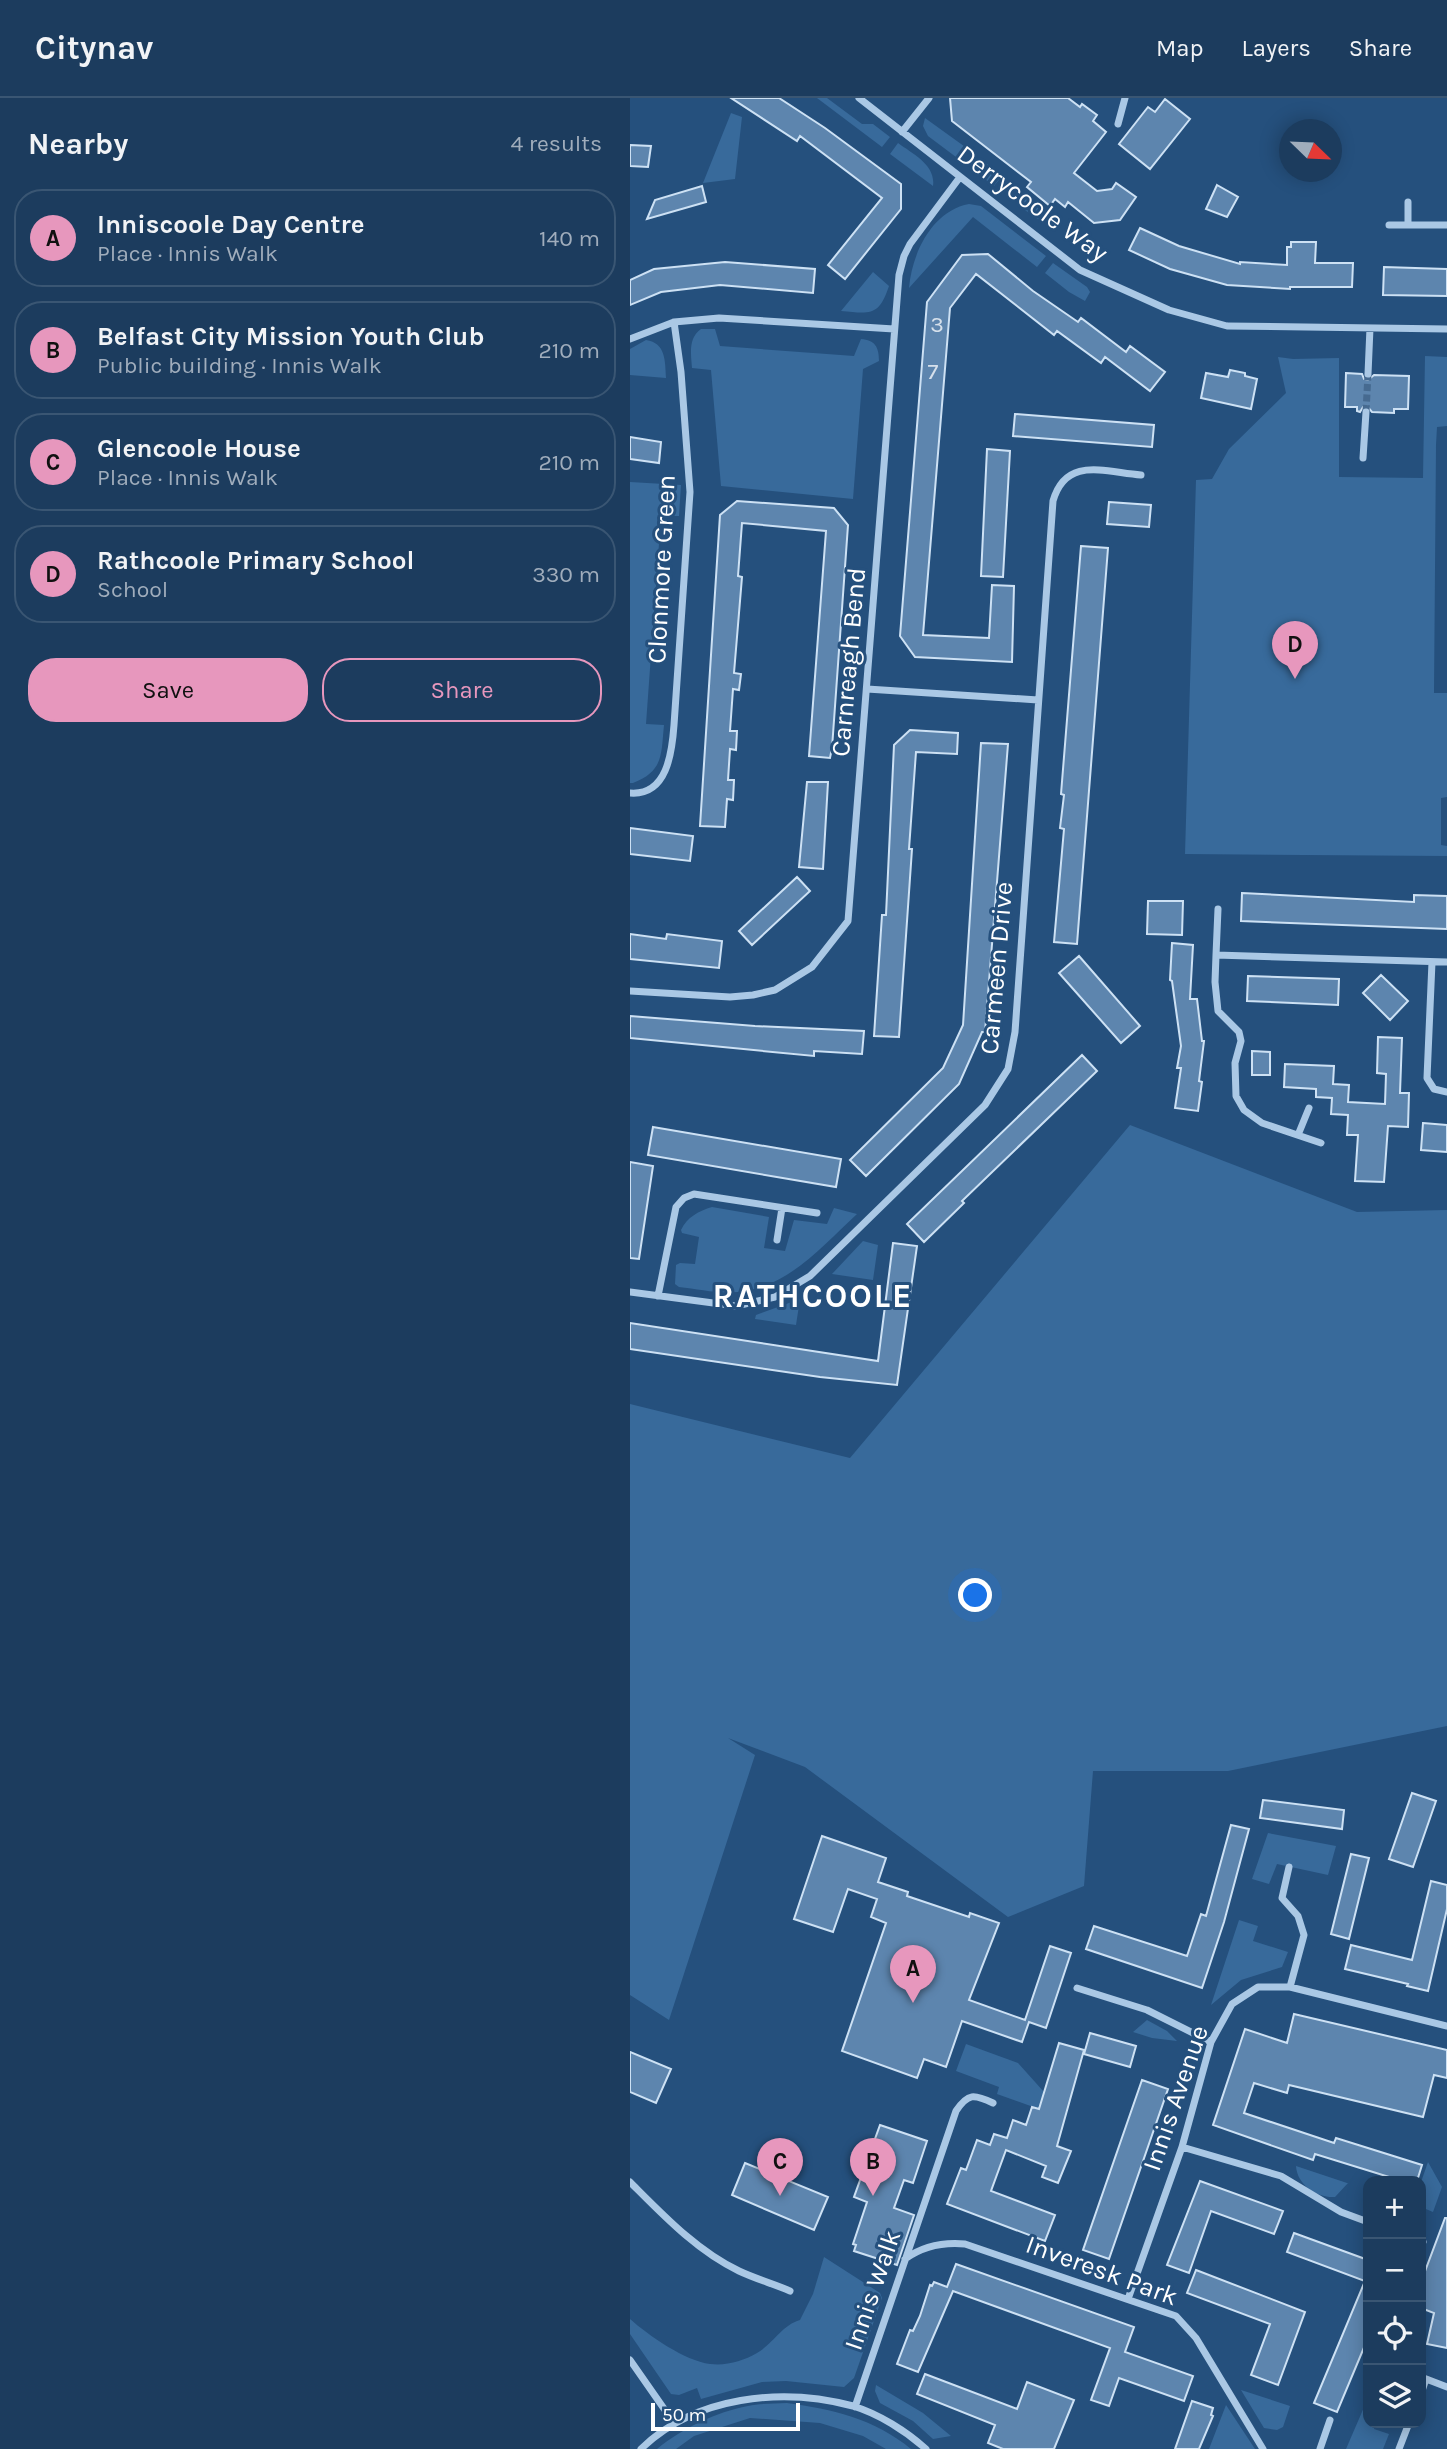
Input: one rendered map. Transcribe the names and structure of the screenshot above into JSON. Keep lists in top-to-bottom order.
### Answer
{
  "streets": {
    "street": [
      "Derrycoole Way",
      "Clonmore Green",
      "Carnreagh Bend",
      "Carmeen Drive",
      "Innis Avenue",
      "Inveresk Park",
      "Innis Walk"
    ]
  },
  "crossings": [
    ["Derrycoole Way", "Carnreagh Bend"],
    ["Innis Avenue", "Inveresk Park"],
    ["Inveresk Park", "Innis Walk"]
  ],
  "districts": ["RATHCOOLE"],
  "house_numbers": ["3", "7"],
  "scale_bar": "50 m",
  "north": "bottom right",
  "page": {
    "header": "Citynav",
    "nav": ["Map", "Layers", "Share"],
    "heading": ["Nearby", "4 results"],
    "list": [
      {
        "mark": "A",
        "name": "Inniscoole Day Centre",
        "note": "Place · Innis Walk",
        "value": "140 m"
      },
      {
        "mark": "B",
        "name": "Belfast City Mission Youth Club",
        "note": "Public building · Innis Walk",
        "value": "210 m"
      },
      {
        "mark": "C",
        "name": "Glencoole House",
        "note": "Place · Innis Walk",
        "value": "210 m"
      },
      {
        "mark": "D",
        "name": "Rathcoole Primary School",
        "note": "School",
        "value": "330 m"
      }
    ],
    "pins": [
      "D",
      "A",
      "B",
      "C"
    ],
    "buttons": ["Save", "Share"],
    "map_buttons": ["+", "−"],
    "scale": "50 m"
  }
}
